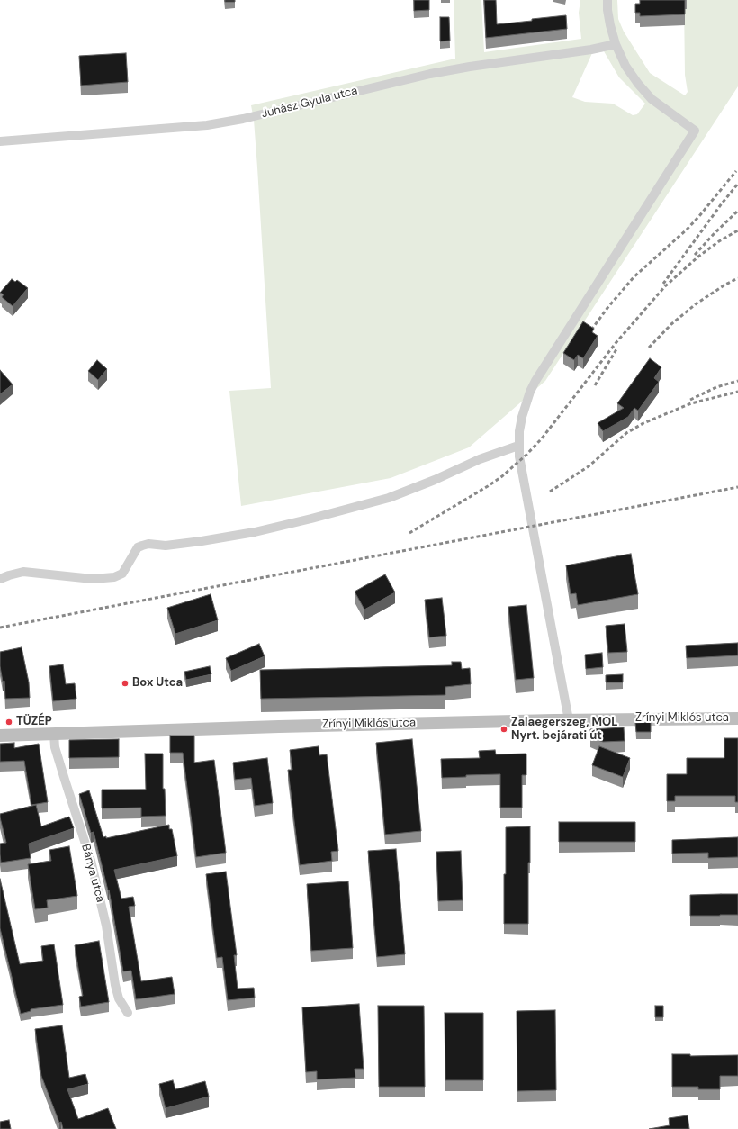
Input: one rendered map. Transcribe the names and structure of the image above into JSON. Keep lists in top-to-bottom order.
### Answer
{
  "streets": {
    "main road": ["Zrínyi Miklós utca"],
    "street": ["Juhász Gyula utca", "Bánya utca"]
  },
  "crossings": [
    ["Zrínyi Miklós utca", "Bánya utca"]
  ],
  "places": ["Box Utca", "TÜZÉP", "Zalaegerszeg, MOL Nyrt. bejárati út"]
}
